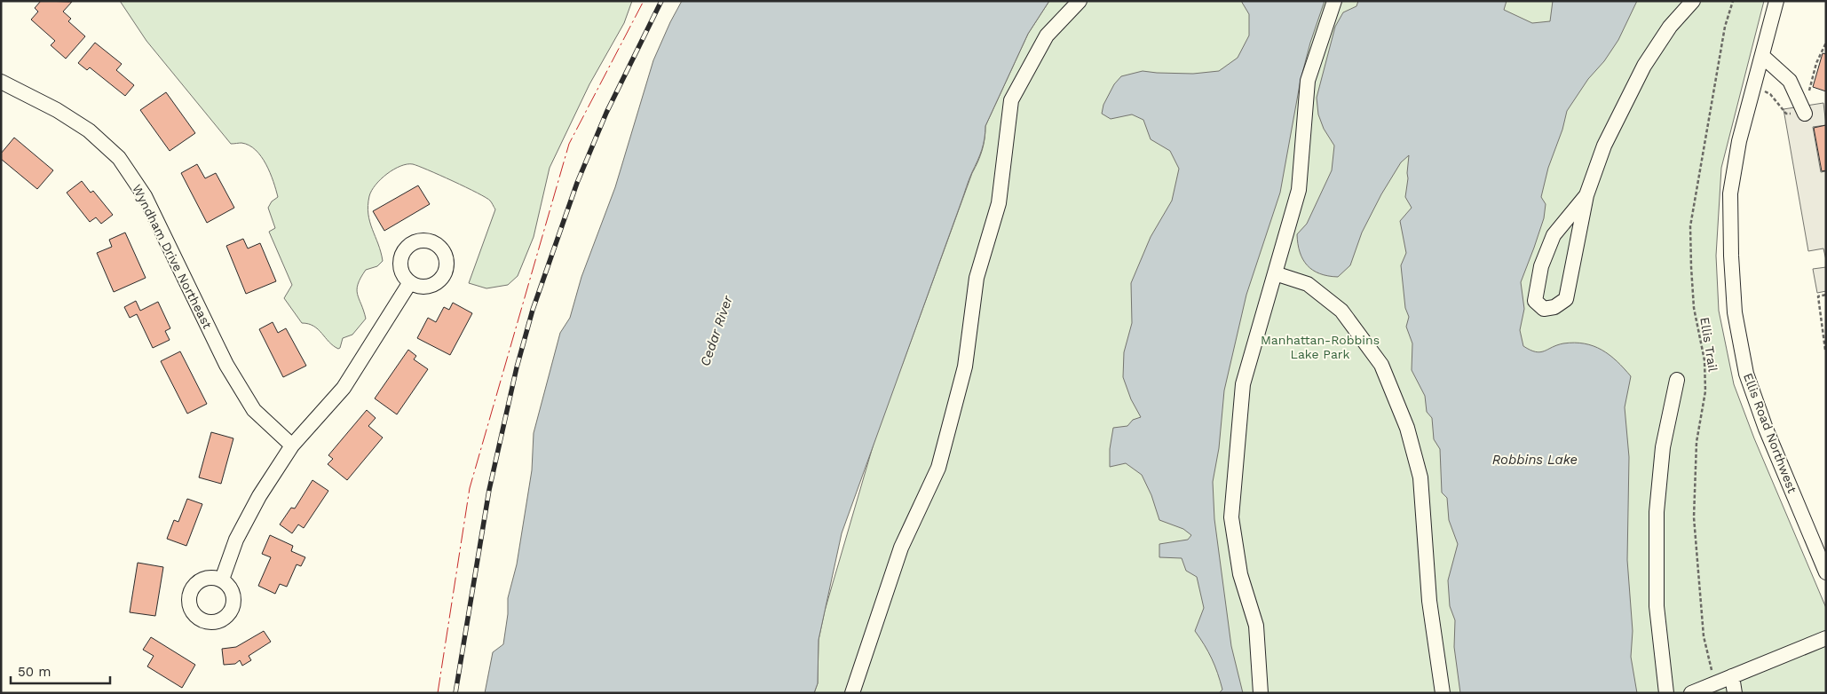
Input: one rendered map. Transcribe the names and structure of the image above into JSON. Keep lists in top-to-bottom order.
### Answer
{
  "streets": {
    "street": ["Wyndham Drive Northeast", "Ellis Road Northwest"],
    "path": ["Ellis Trail"]
  },
  "water": ["Cedar River", "Robbins Lake"],
  "parks": ["Manhattan-Robbins Lake Park"],
  "scale_bar": "50 m"
}
